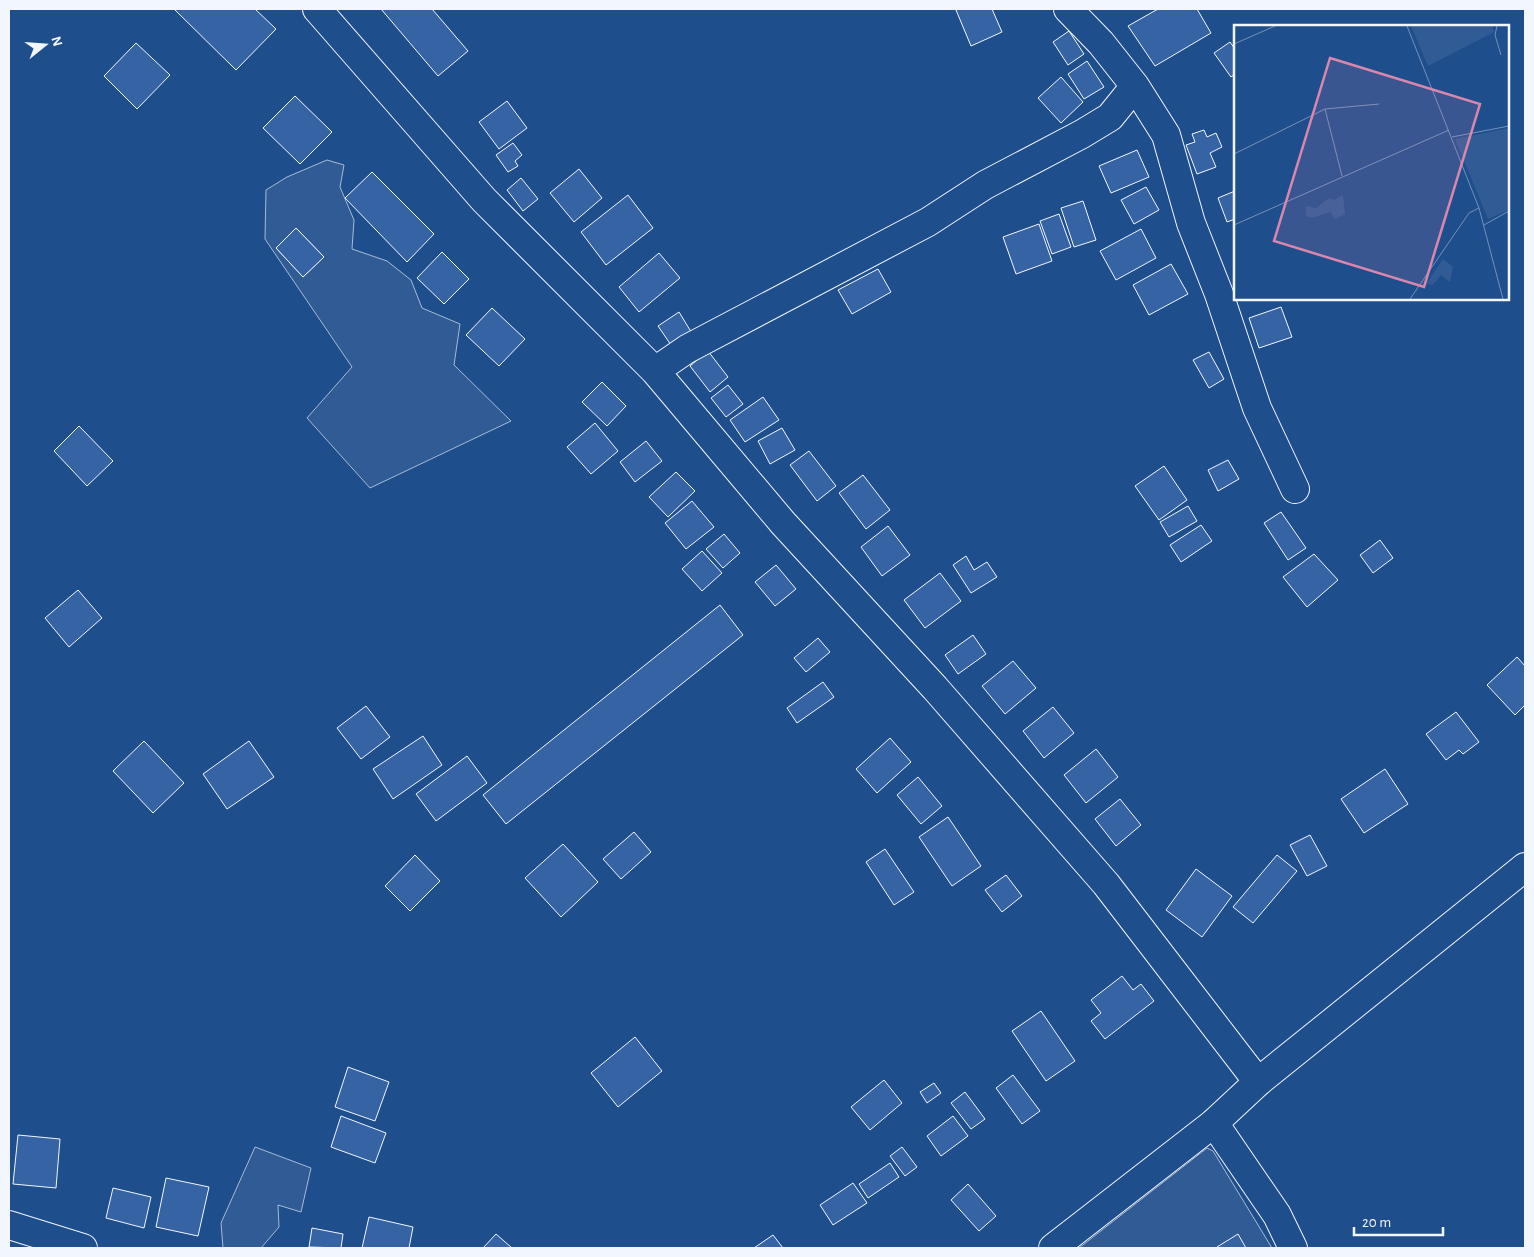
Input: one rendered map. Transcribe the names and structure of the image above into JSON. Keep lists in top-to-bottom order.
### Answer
{
  "scale_bar": "20 m",
  "north": "right"
}
